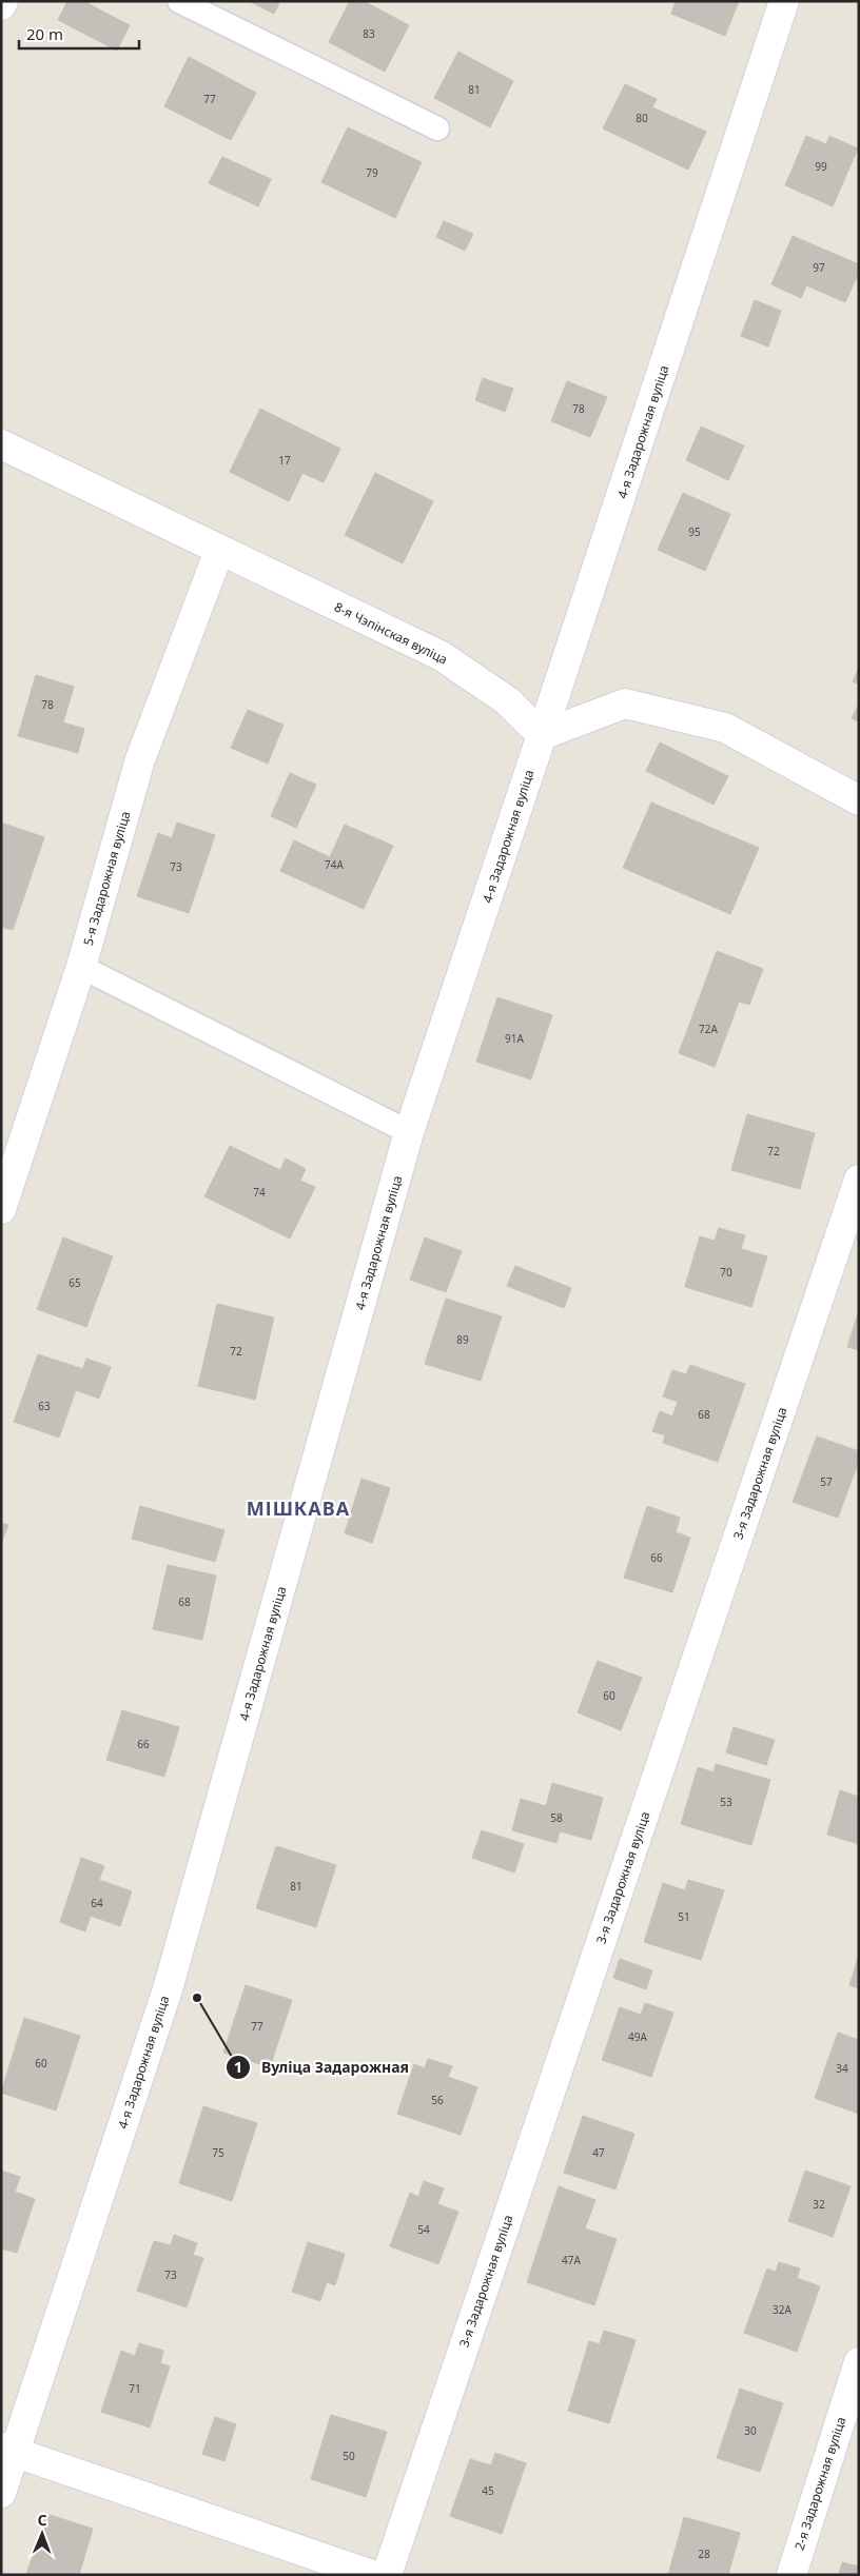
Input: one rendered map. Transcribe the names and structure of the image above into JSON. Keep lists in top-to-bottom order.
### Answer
{
  "streets": {
    "street": [
      "4-я Задарожная вуліца",
      "8-я Чэпінская вуліца",
      "5-я Задарожная вуліца",
      "3-я Задарожная вуліца",
      "2-я Задарожная вуліца"
    ]
  },
  "crossings": [
    ["4-я Задарожная вуліца", "8-я Чэпінская вуліца"],
    ["8-я Чэпінская вуліца", "5-я Задарожная вуліца"]
  ],
  "districts": ["МІШКАВА"],
  "places": ["Вуліца Задарожная"],
  "house_numbers": [
    "83",
    "81",
    "77",
    "80",
    "99",
    "79",
    "97",
    "78",
    "17",
    "95",
    "78",
    "74А",
    "73",
    "72А",
    "91А",
    "72",
    "74",
    "70",
    "65",
    "89",
    "72",
    "63",
    "68",
    "57",
    "66",
    "68",
    "60",
    "66",
    "53",
    "58",
    "81",
    "64",
    "51",
    "77",
    "49А",
    "60",
    "34",
    "56",
    "75",
    "47",
    "32",
    "54",
    "47А",
    "73",
    "32А",
    "71",
    "30",
    "50",
    "45",
    "28"
  ],
  "scale_bar": "20 m",
  "north": "top"
}
